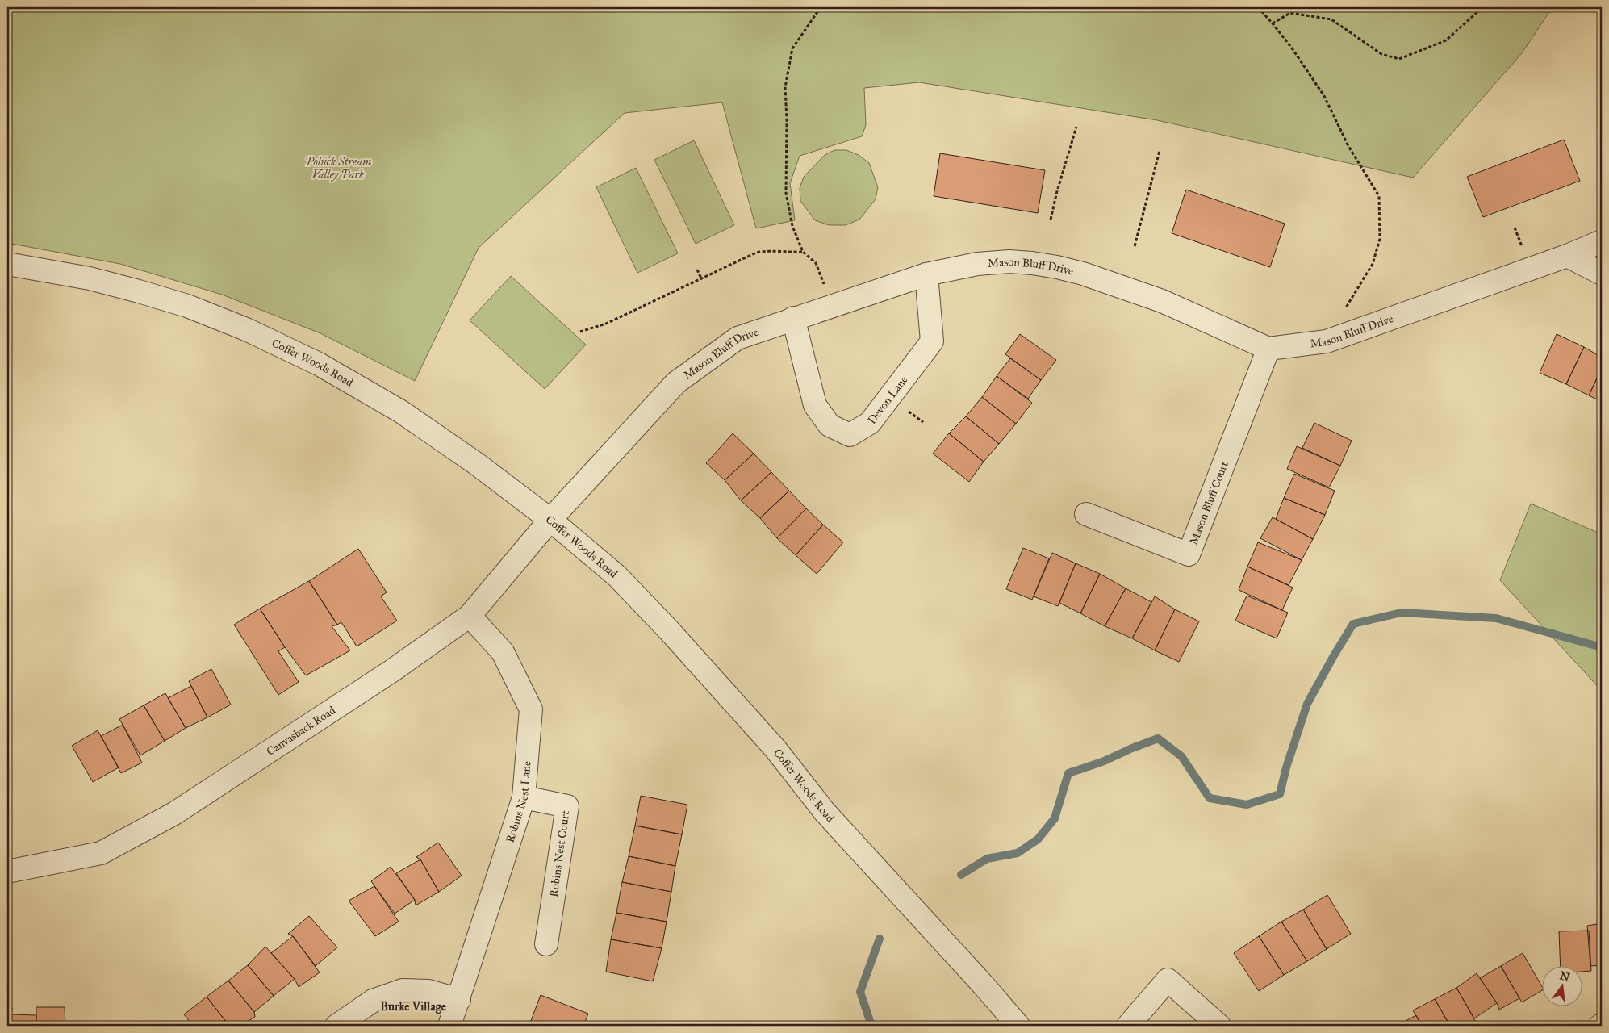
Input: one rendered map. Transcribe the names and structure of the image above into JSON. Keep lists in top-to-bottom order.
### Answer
{
  "streets": {
    "street": [
      "Mason Bluff Drive",
      "Coffer Woods Road",
      "Devon Lane",
      "Mason Bluff Court",
      "Canvasback Road",
      "Robins Nest Lane",
      "Robins Nest Court"
    ]
  },
  "crossings": [
    ["Mason Bluff Drive", "Coffer Woods Road"],
    ["Mason Bluff Drive", "Devon Lane"],
    ["Mason Bluff Drive", "Mason Bluff Court"],
    ["Mason Bluff Drive", "Canvasback Road"],
    ["Coffer Woods Road", "Canvasback Road"],
    ["Canvasback Road", "Robins Nest Lane"],
    ["Robins Nest Lane", "Robins Nest Court"]
  ],
  "districts": ["Burke Village"],
  "parks": ["Pohick Stream Valley Park"],
  "north": "top"
}
